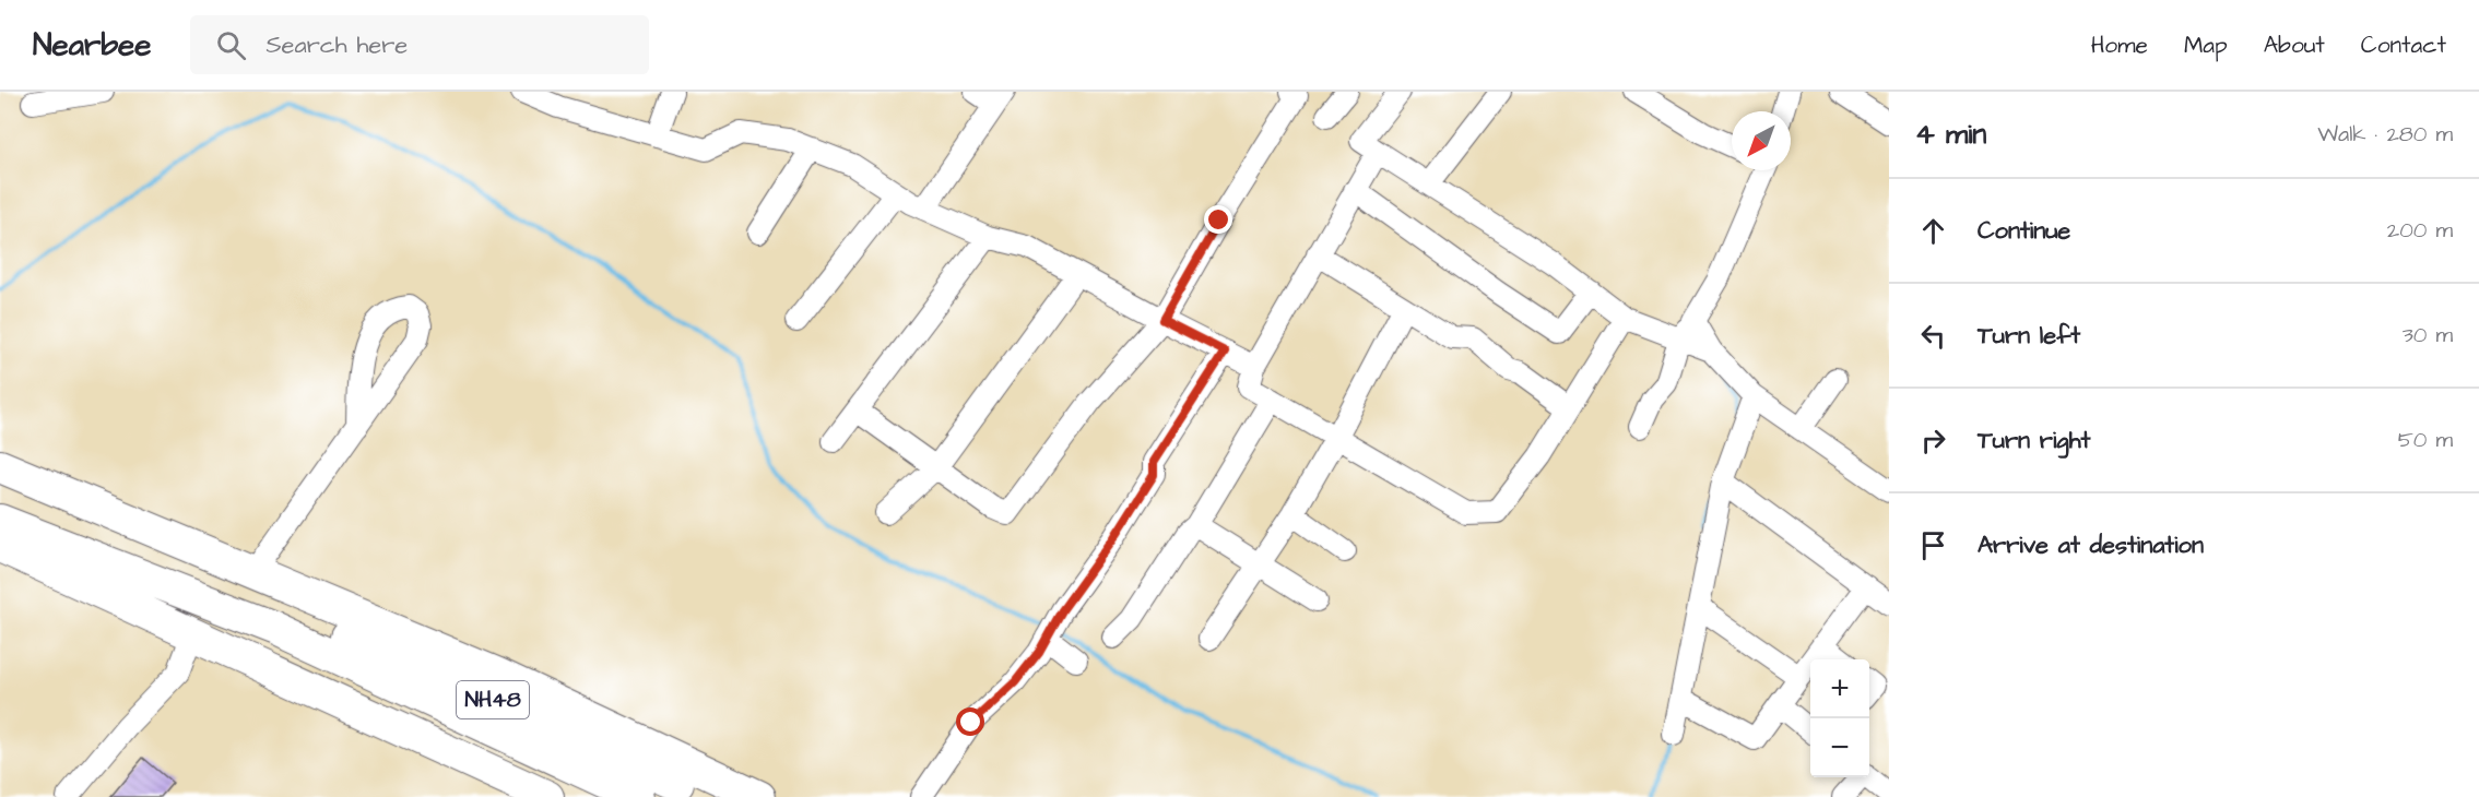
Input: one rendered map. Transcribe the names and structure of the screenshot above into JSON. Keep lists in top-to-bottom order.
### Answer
{
  "streets": {
    "highway": ["NH48"]
  },
  "north": "bottom left",
  "page": {
    "header": "Nearbee",
    "search": "Search here",
    "nav": [
      "Home",
      "Map",
      "About",
      "Contact"
    ],
    "heading": ["4 min", "Walk · 280 m"],
    "list": [
      ["Continue", "200 m"],
      ["Turn left", "30 m"],
      ["Turn right", "50 m"],
      "Arrive at destination"
    ],
    "map_buttons": ["+", "−"]
  }
}
